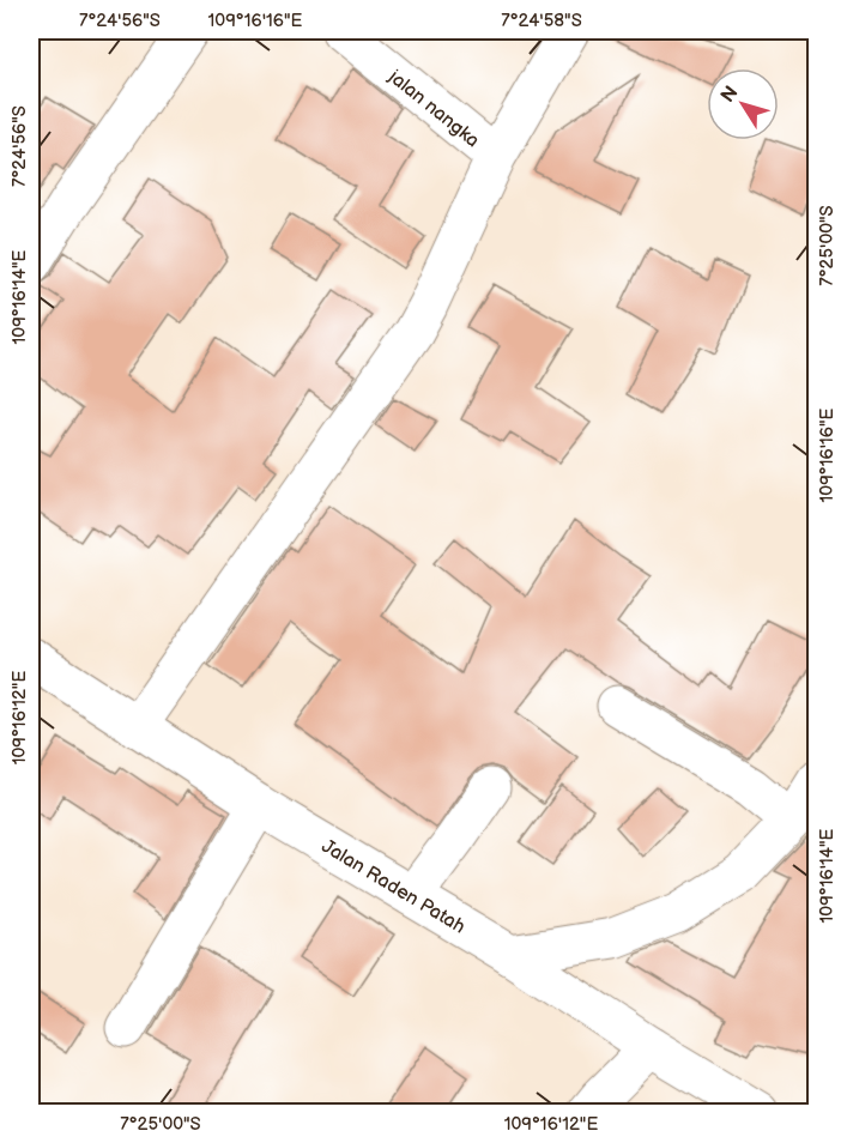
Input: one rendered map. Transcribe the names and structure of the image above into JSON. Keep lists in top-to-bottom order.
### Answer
{
  "streets": {
    "street": ["jalan nangka", "Jalan Raden Patah"]
  },
  "north": "top left",
  "coordinates": [
    "7°24'56\"S",
    "109°16'16\"E",
    "7°24'58\"S",
    "7°25'00\"S",
    "109°16'14\"E",
    "109°16'12\"E"
  ]
}
